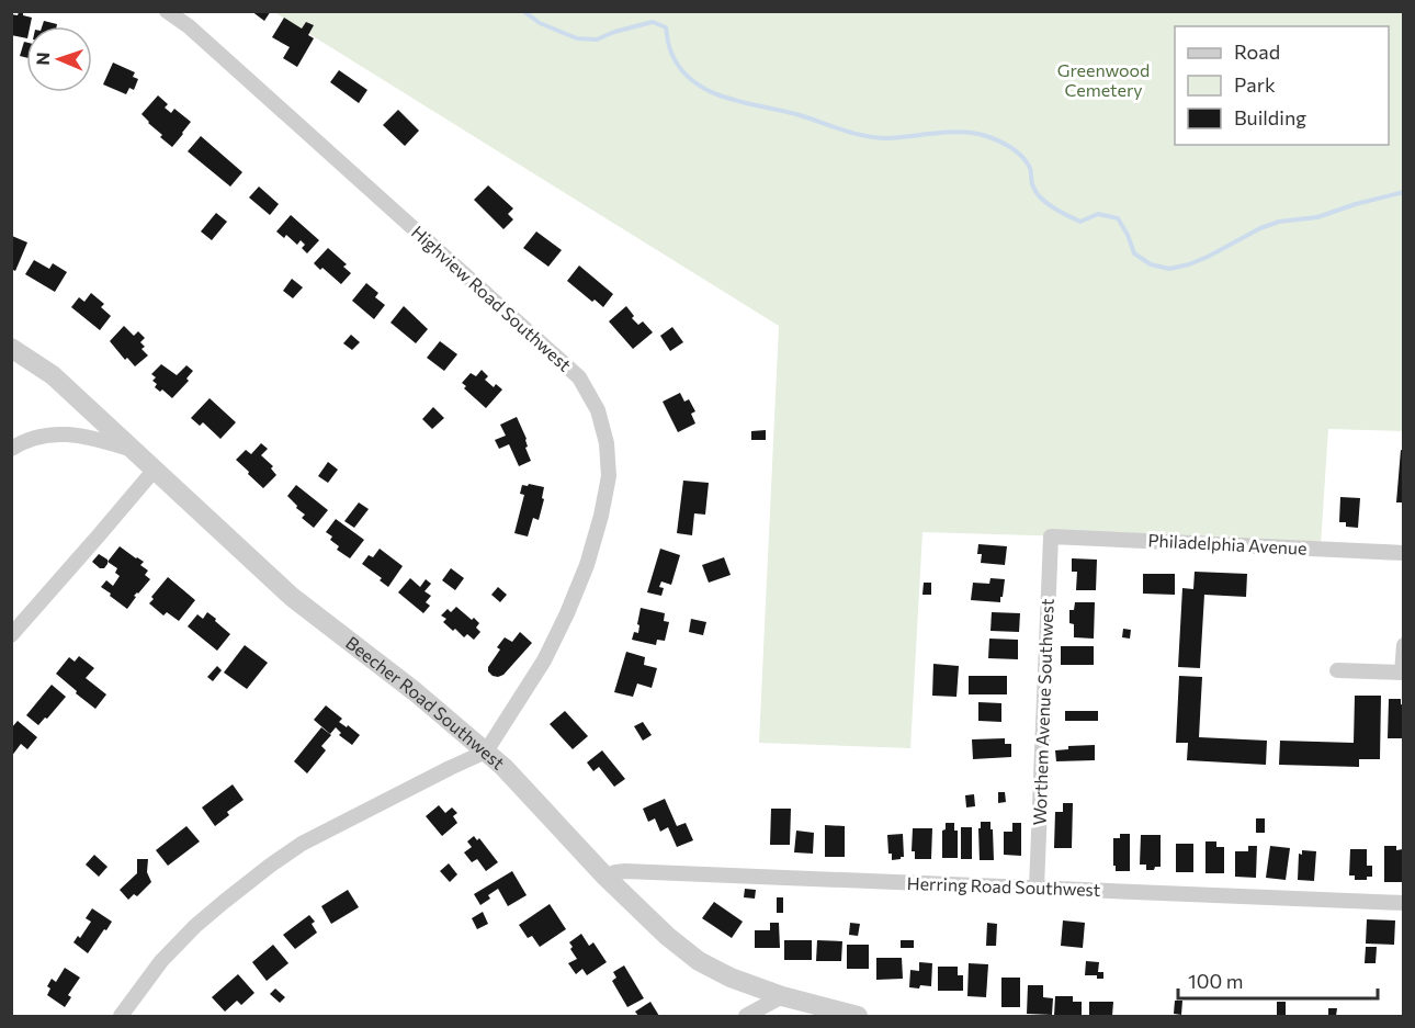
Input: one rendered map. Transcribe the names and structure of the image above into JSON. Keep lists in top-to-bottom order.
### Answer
{
  "streets": {
    "street": [
      "Highview Road Southwest",
      "Philadelphia Avenue",
      "Beecher Road Southwest",
      "Worthem Avenue Southwest",
      "Herring Road Southwest"
    ]
  },
  "crossings": [
    ["Highview Road Southwest", "Beecher Road Southwest"],
    ["Philadelphia Avenue", "Worthem Avenue Southwest"],
    ["Beecher Road Southwest", "Herring Road Southwest"],
    ["Worthem Avenue Southwest", "Herring Road Southwest"]
  ],
  "parks": ["Greenwood Cemetery"],
  "legend": ["Road", "Park", "Building"],
  "scale_bar": "100 m",
  "north": "left"
}
